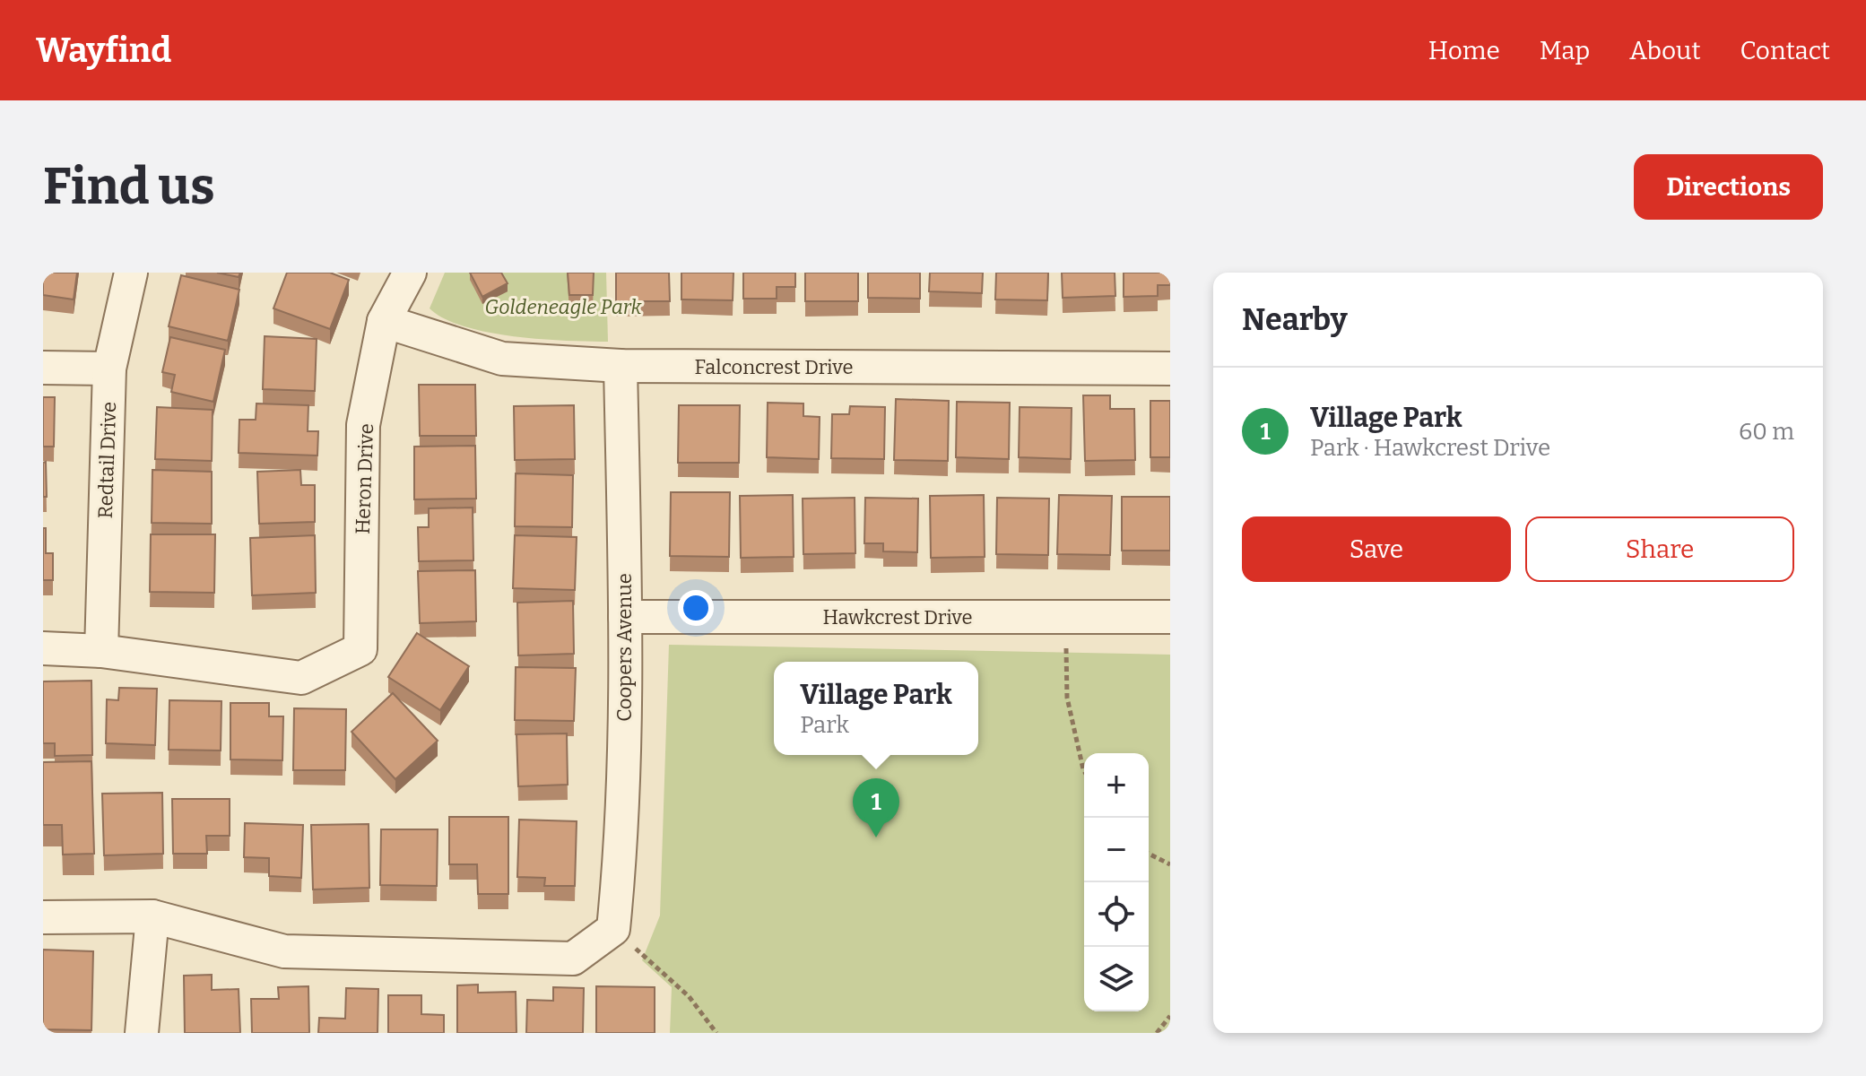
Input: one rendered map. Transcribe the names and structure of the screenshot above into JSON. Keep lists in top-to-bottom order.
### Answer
{
  "streets": {
    "street": [
      "Falconcrest Drive",
      "Redtail Drive",
      "Heron Drive",
      "Hawkcrest Drive",
      "Coopers Avenue"
    ]
  },
  "crossings": [
    ["Falconcrest Drive", "Heron Drive"],
    ["Falconcrest Drive", "Coopers Avenue"],
    ["Redtail Drive", "Heron Drive"],
    ["Hawkcrest Drive", "Coopers Avenue"]
  ],
  "parks": ["Goldeneagle Park"],
  "page": {
    "header": "Wayfind",
    "nav": [
      "Home",
      "Map",
      "About",
      "Contact"
    ],
    "buttons": [
      "Directions",
      ["Save", "Share"]
    ],
    "title": "Find us",
    "heading": "Nearby",
    "list": [
      {
        "mark": "1",
        "name": "Village Park",
        "note": "Park · Hawkcrest Drive",
        "value": "60 m"
      }
    ],
    "popup": ["Village Park", "Park"],
    "map_buttons": ["+", "−"],
    "pins": "1"
  }
}
